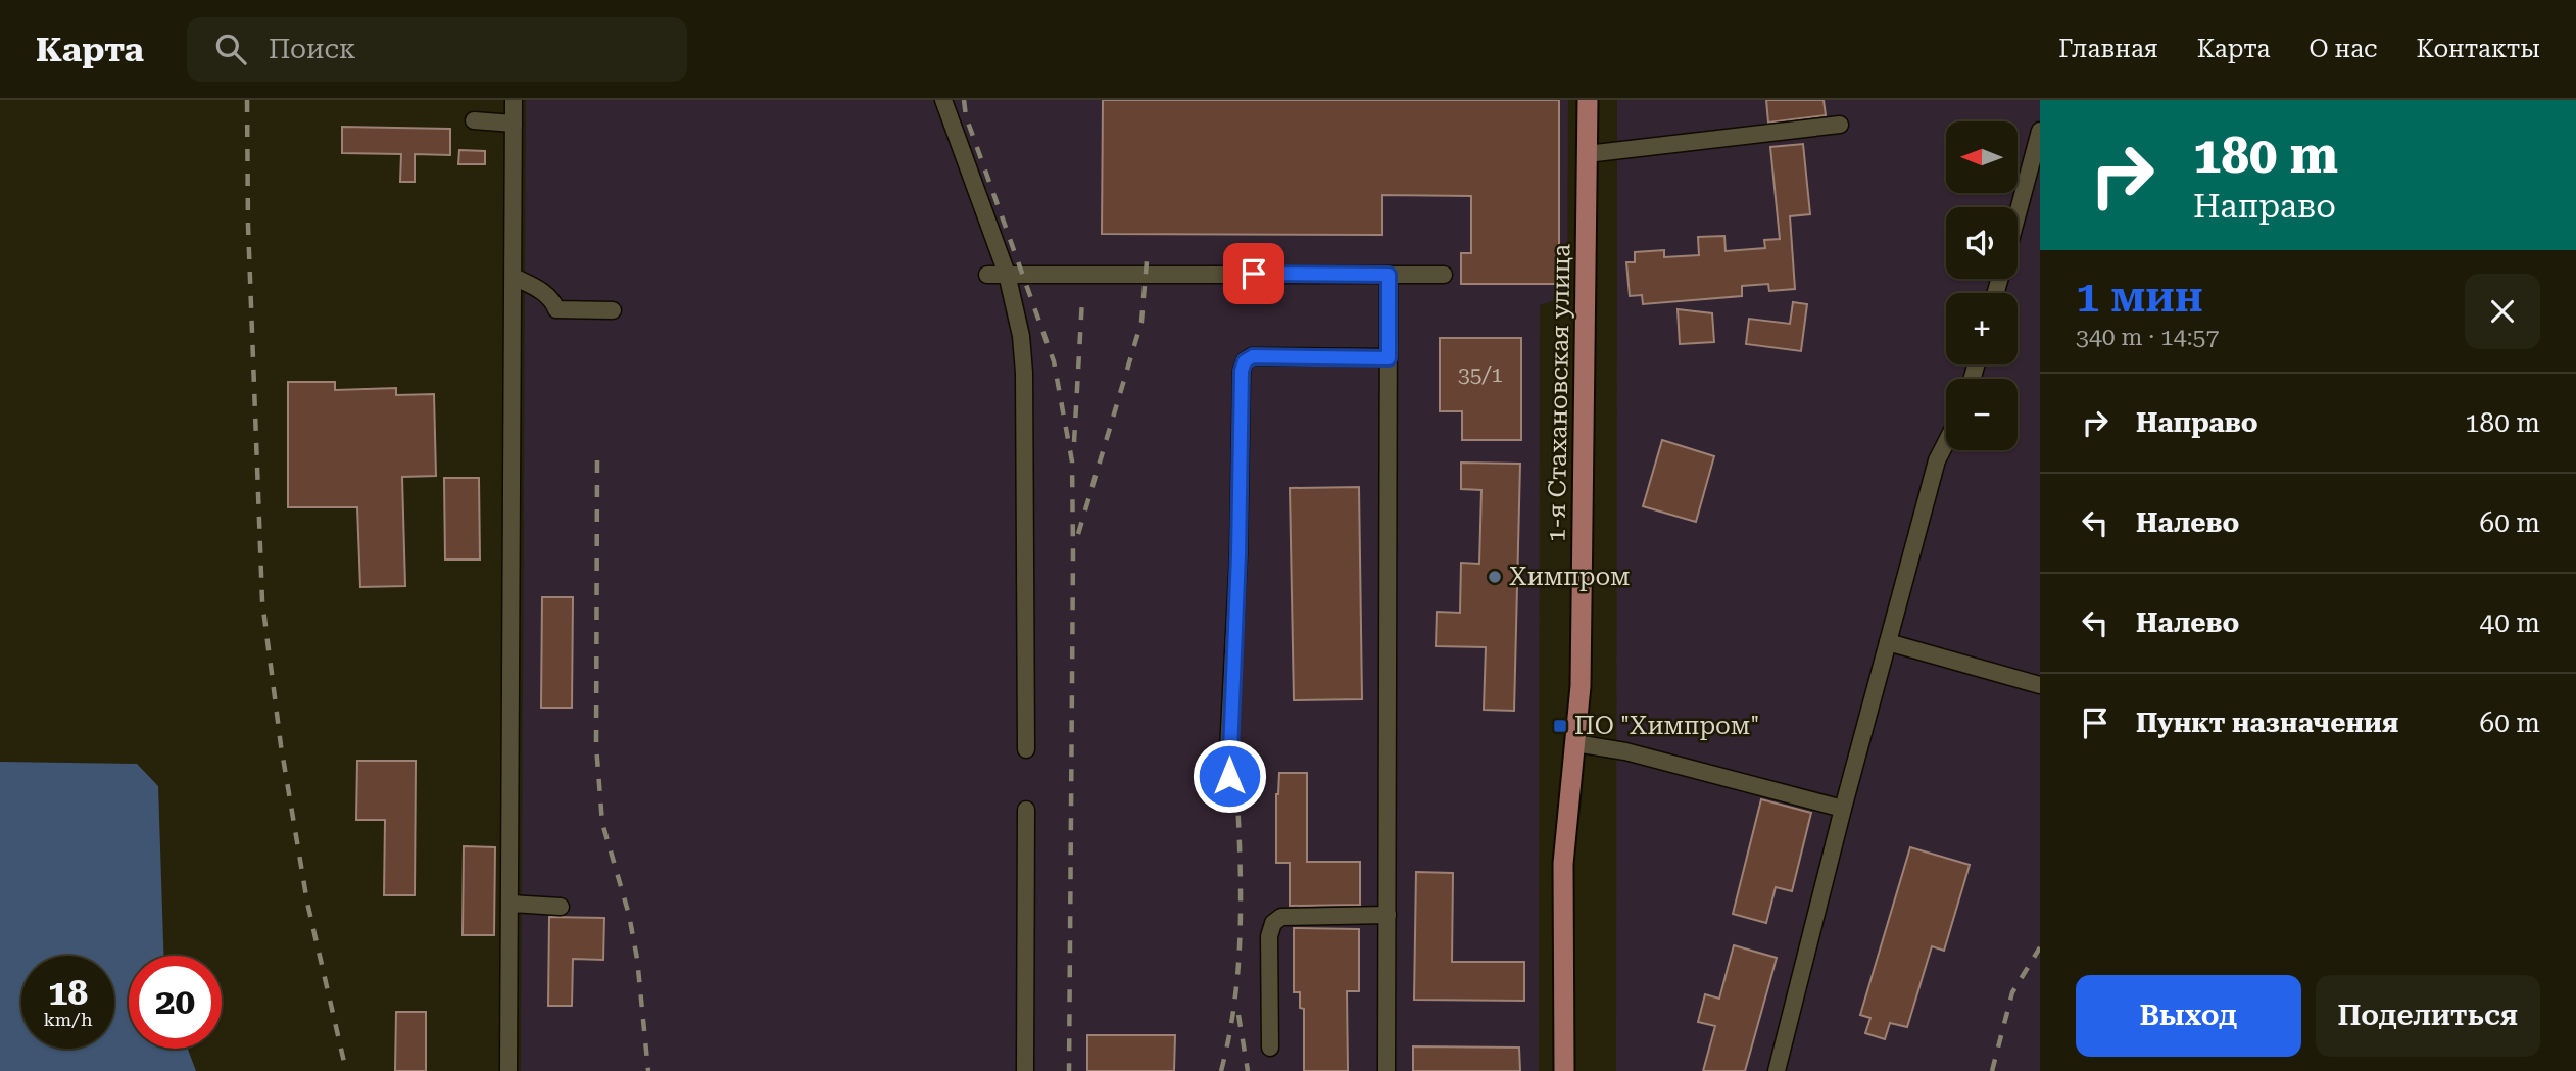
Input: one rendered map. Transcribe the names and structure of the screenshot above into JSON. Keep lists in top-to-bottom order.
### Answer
{
  "streets": {
    "main road": ["1-я Стахановская улица"]
  },
  "places": {
    "other": ["Химпром"],
    "transit": ["ПО \"Химпром\""]
  },
  "house_numbers": ["35/1"],
  "north": "left",
  "page": {
    "header": "Карта",
    "search": "Поиск",
    "nav": [
      "Главная",
      "Карта",
      "О нас",
      "Контакты"
    ],
    "turn": ["180 m", "Направо"],
    "map_buttons": ["+", "−"],
    "heading": ["1 мин", "340 m · 14:57"],
    "list": [
      {
        "name": "Направо",
        "value": "180 m"
      },
      {
        "name": "Налево",
        "value": "60 m"
      },
      {
        "name": "Налево",
        "value": "40 m"
      },
      {
        "name": "Пункт назначения",
        "value": "60 m"
      }
    ],
    "speed": "18 km/h",
    "limit": "20",
    "buttons": ["Выход", "Поделиться"]
  }
}
